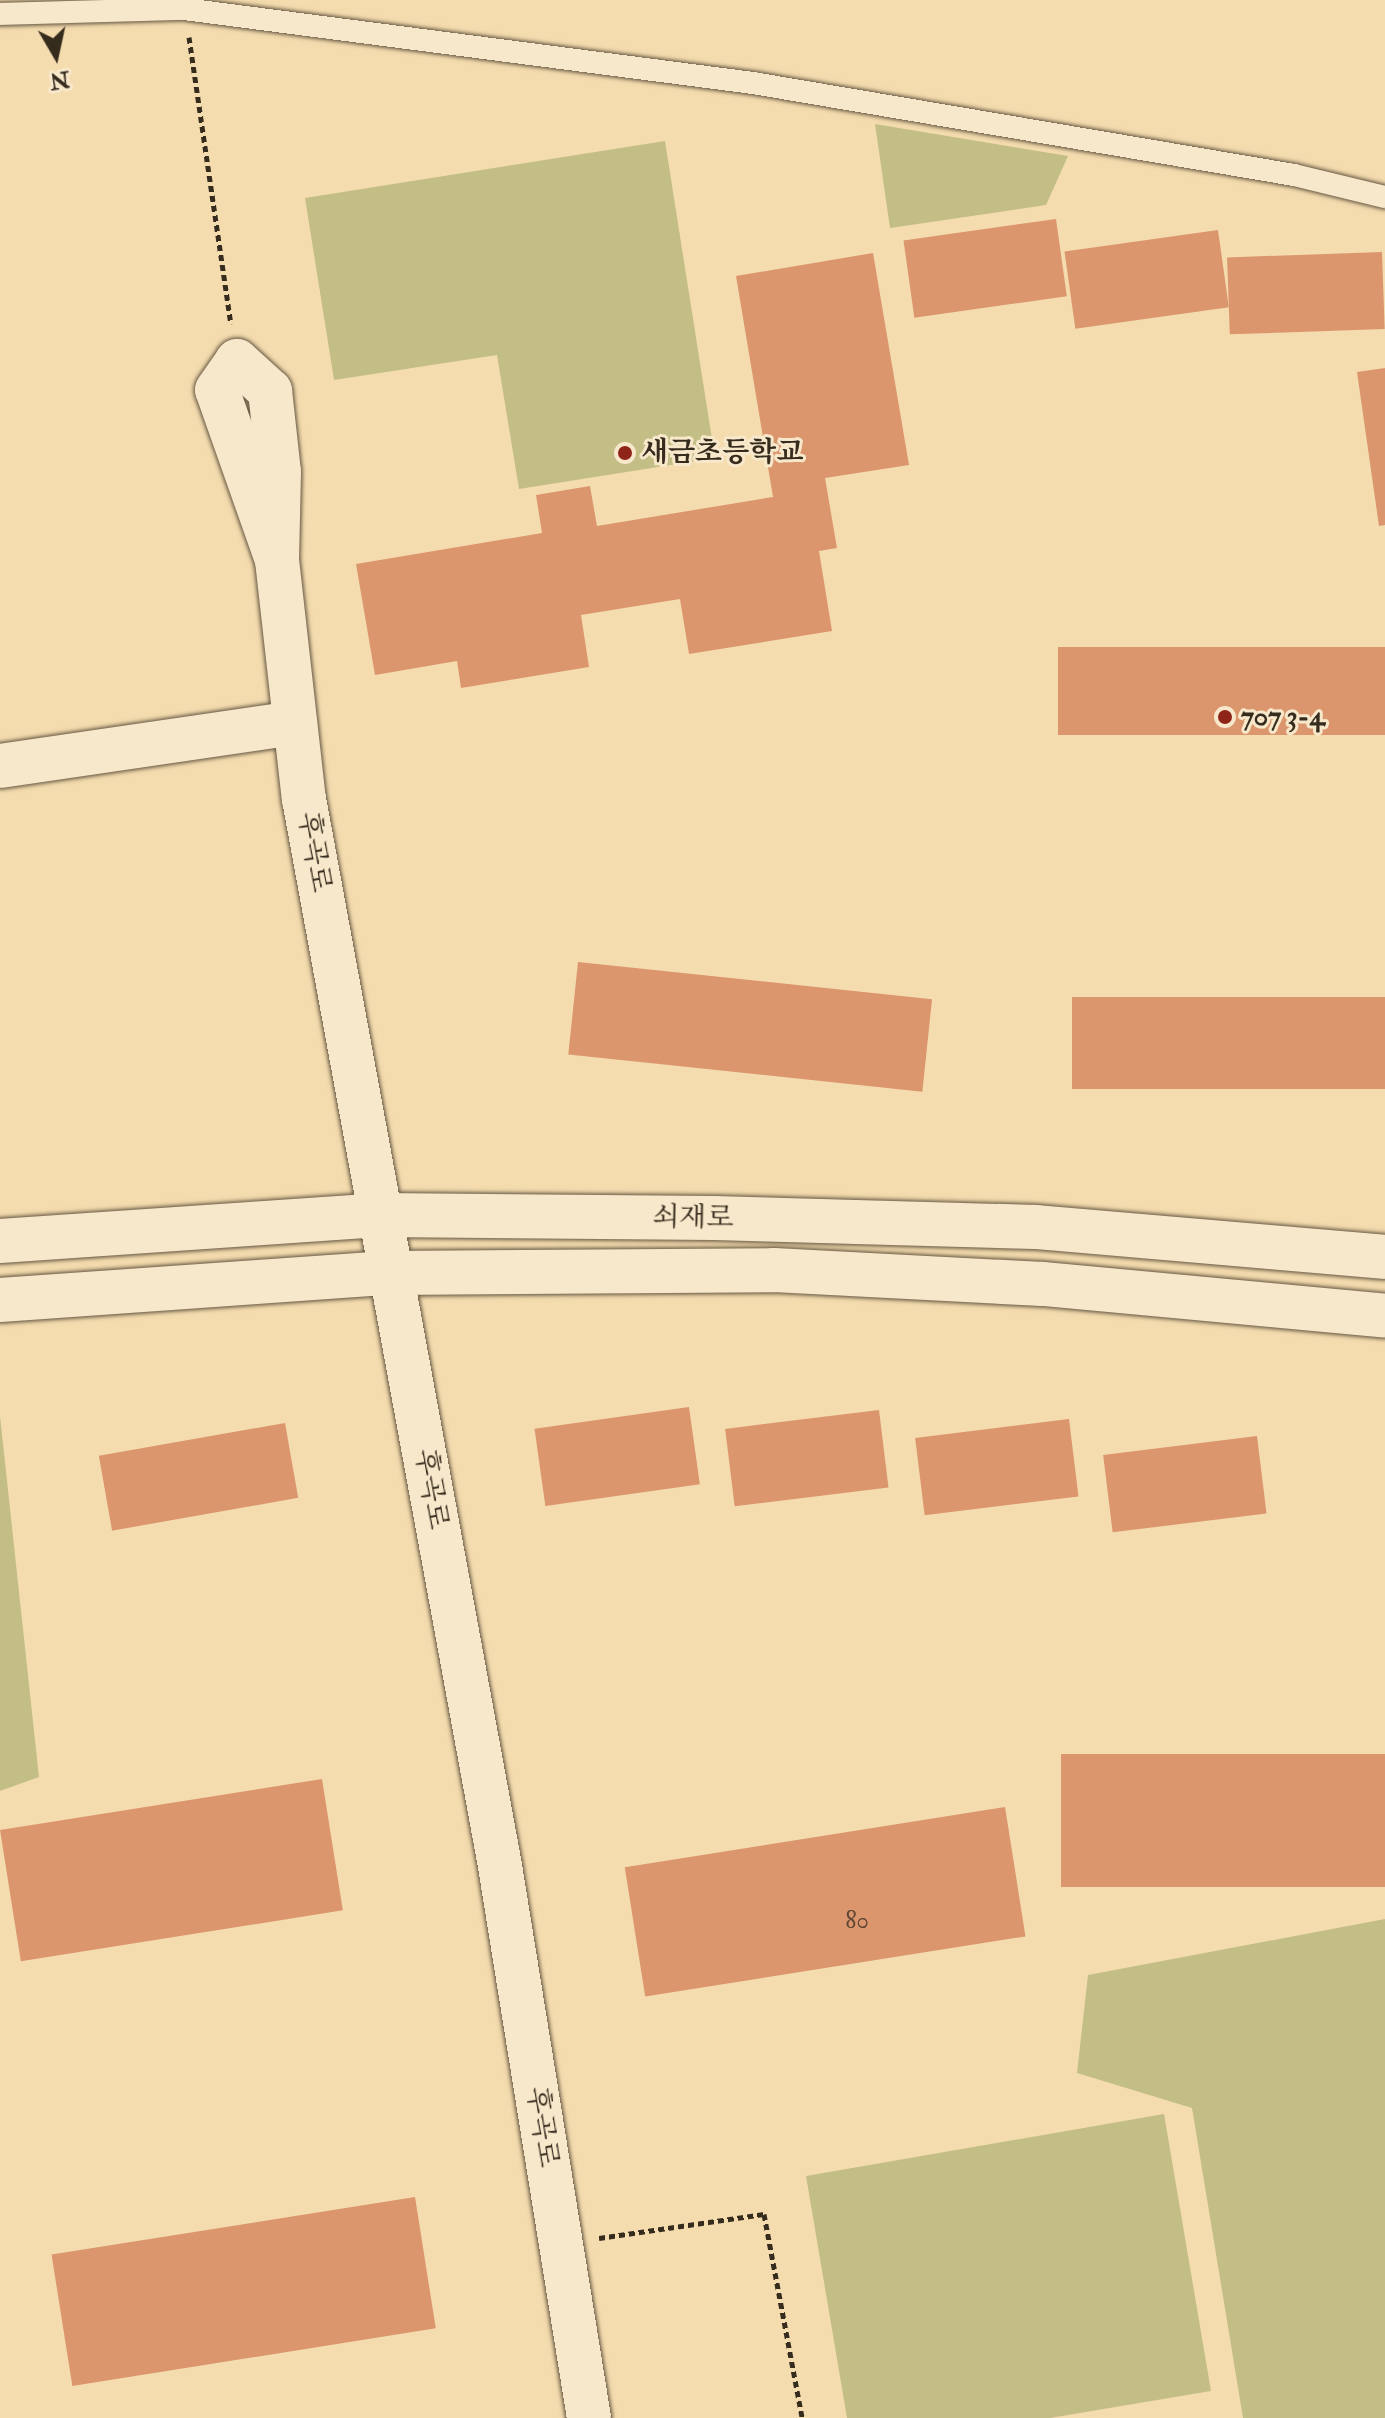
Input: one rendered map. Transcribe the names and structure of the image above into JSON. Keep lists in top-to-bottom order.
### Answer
{
  "streets": {
    "street": ["후곡로", "쇠재로"]
  },
  "crossings": [
    ["후곡로", "쇠재로"]
  ],
  "places": ["새금초등학교", "707 3-4"],
  "house_numbers": ["80"],
  "north": "bottom"
}
